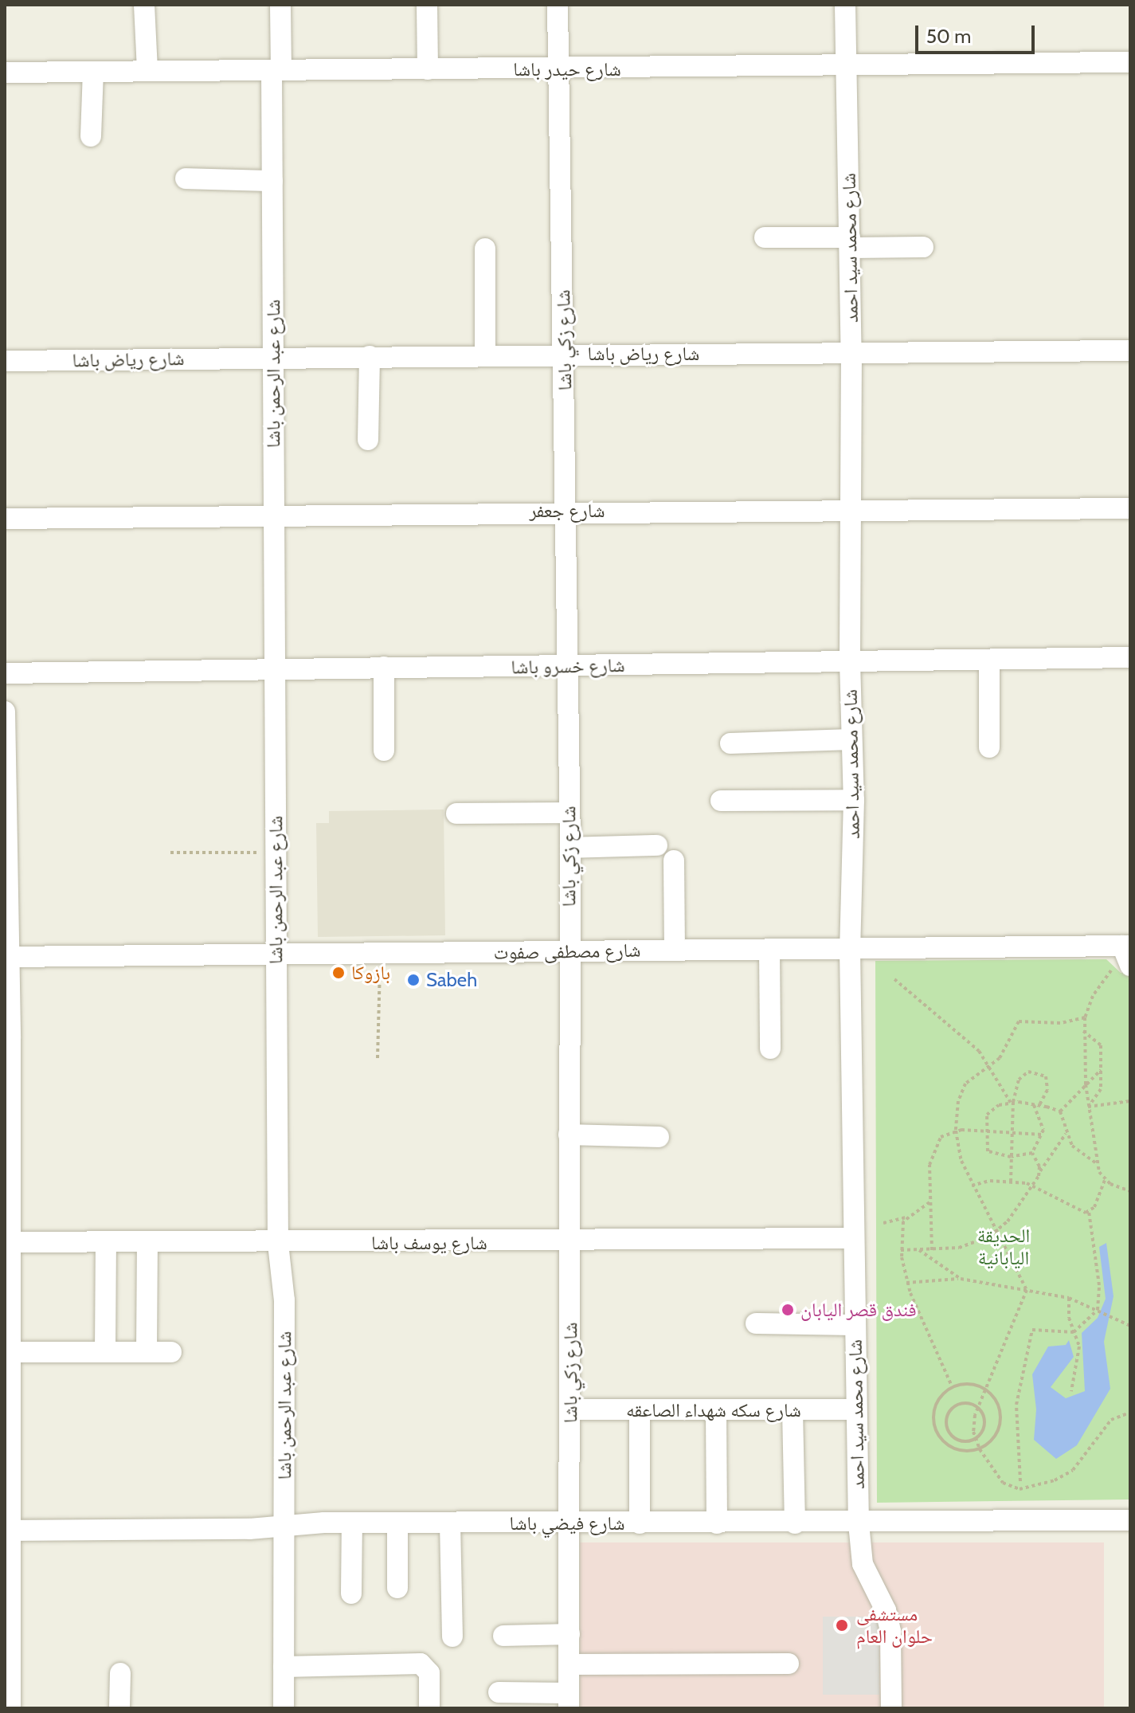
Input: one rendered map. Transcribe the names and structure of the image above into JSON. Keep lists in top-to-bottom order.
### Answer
{
  "streets": {
    "street": [
      "شارع حيدر باشا",
      "شارع محمد سيد احمد",
      "شارع زكي باشا",
      "شارع رياض باشا",
      "شارع عبد الرحمن باشا",
      "شارع جعفر",
      "شارع خسرو باشا",
      "شارع مصطفى صفوت",
      "شارع يوسف باشا",
      "شارع سكه شهداء الصاعقه",
      "شارع فيضي باشا"
    ]
  },
  "crossings": [
    ["شارع حيدر باشا", "شارع محمد سيد احمد"],
    ["شارع حيدر باشا", "شارع زكي باشا"],
    ["شارع حيدر باشا", "شارع عبد الرحمن باشا"],
    ["شارع محمد سيد احمد", "شارع رياض باشا"],
    ["شارع محمد سيد احمد", "شارع جعفر"],
    ["شارع محمد سيد احمد", "شارع خسرو باشا"],
    ["شارع محمد سيد احمد", "شارع مصطفى صفوت"],
    ["شارع محمد سيد احمد", "شارع يوسف باشا"],
    ["شارع محمد سيد احمد", "شارع سكه شهداء الصاعقه"],
    ["شارع محمد سيد احمد", "شارع فيضي باشا"],
    ["شارع زكي باشا", "شارع رياض باشا"],
    ["شارع زكي باشا", "شارع جعفر"],
    ["شارع زكي باشا", "شارع خسرو باشا"],
    ["شارع زكي باشا", "شارع مصطفى صفوت"],
    ["شارع زكي باشا", "شارع يوسف باشا"],
    ["شارع زكي باشا", "شارع سكه شهداء الصاعقه"],
    ["شارع زكي باشا", "شارع فيضي باشا"],
    ["شارع رياض باشا", "شارع عبد الرحمن باشا"],
    ["شارع عبد الرحمن باشا", "شارع جعفر"],
    ["شارع عبد الرحمن باشا", "شارع خسرو باشا"],
    ["شارع عبد الرحمن باشا", "شارع مصطفى صفوت"],
    ["شارع عبد الرحمن باشا", "شارع يوسف باشا"],
    ["شارع عبد الرحمن باشا", "شارع فيضي باشا"]
  ],
  "parks": ["الحديقة اليابانية"],
  "places": [
    "بازوكا",
    "Sabeh",
    "فندق قصر اليابان",
    "مستشفى حلوان العام"
  ],
  "scale_bar": "50 m"
}
